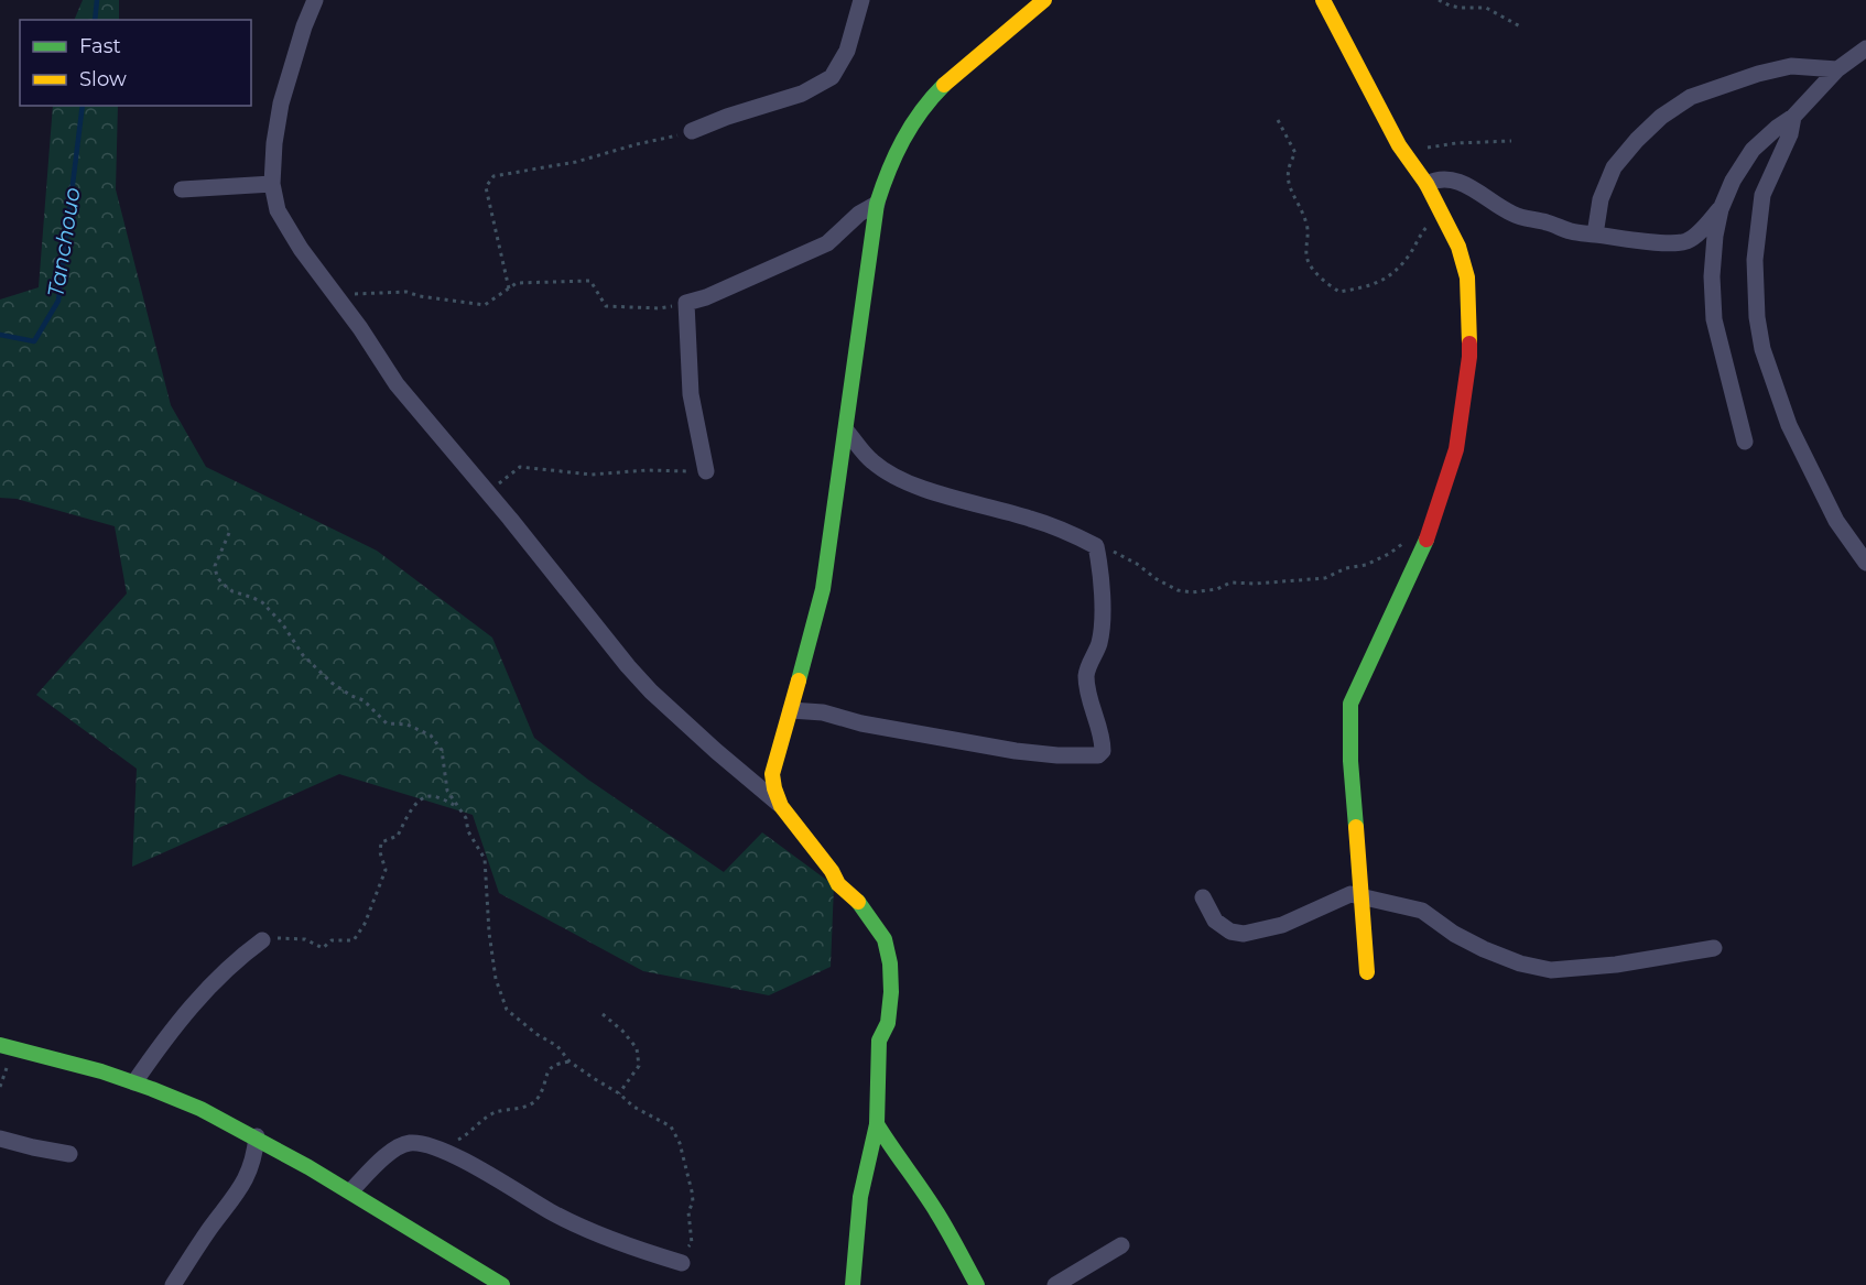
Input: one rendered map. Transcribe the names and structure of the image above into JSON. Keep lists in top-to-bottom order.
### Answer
{
  "water": ["Tanchouo"],
  "legend": ["Fast", "Slow"]
}
